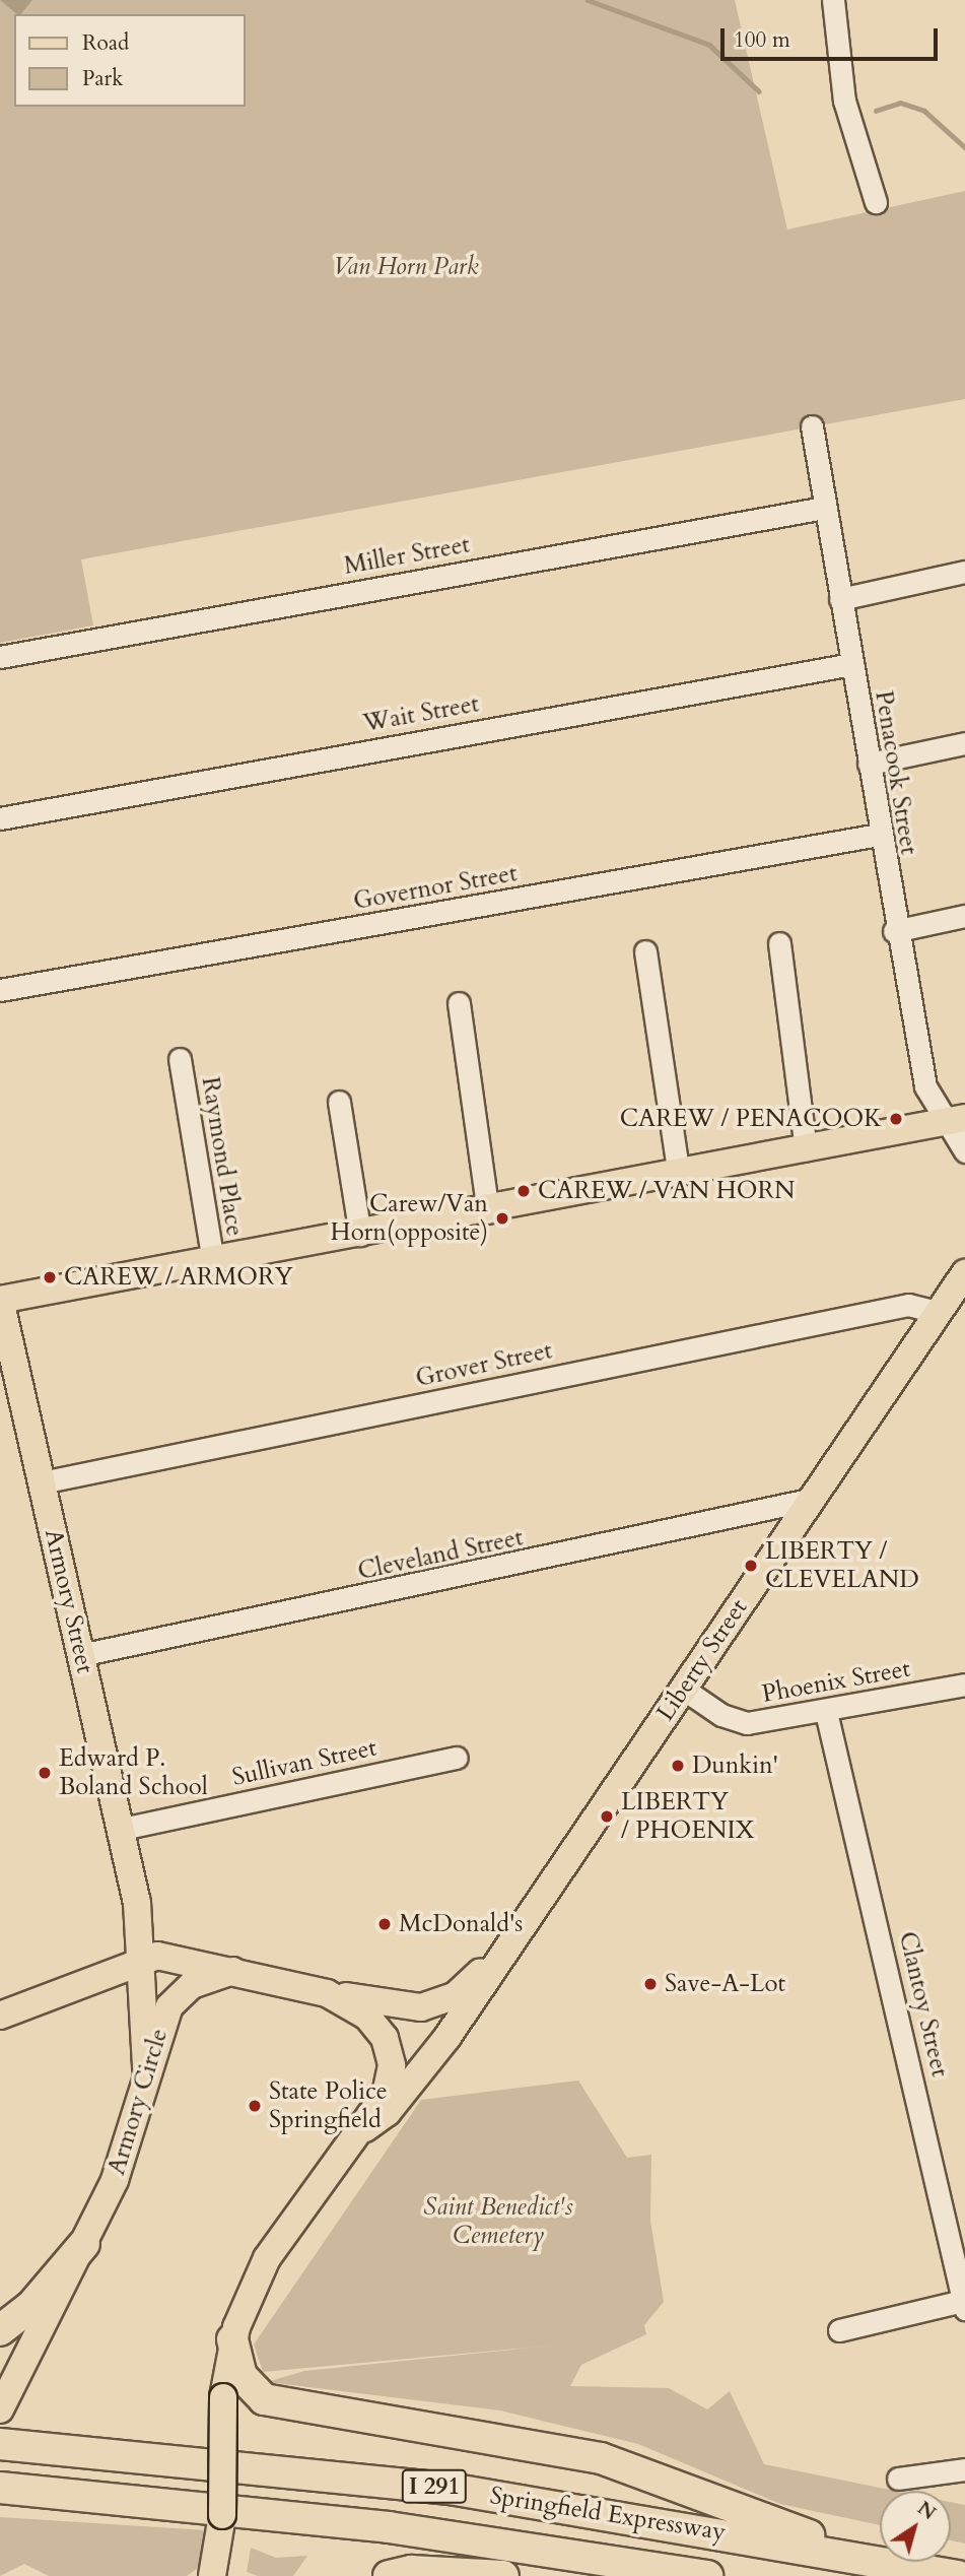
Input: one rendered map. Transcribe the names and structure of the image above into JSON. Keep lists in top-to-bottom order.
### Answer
{
  "streets": {
    "highway": ["I 291", "Springfield Expressway"],
    "main road": ["Armory Street", "Liberty Street", "Armory Circle"],
    "street": [
      "Miller Street",
      "Wait Street",
      "Penacook Street",
      "Governor Street",
      "Raymond Place",
      "Grover Street",
      "Cleveland Street",
      "Phoenix Street",
      "Sullivan Street",
      "Clantoy Street"
    ]
  },
  "crossings": [
    ["Miller Street", "Penacook Street"],
    ["Wait Street", "Penacook Street"],
    ["Penacook Street", "Governor Street"],
    ["Grover Street", "Armory Street"],
    ["Grover Street", "Liberty Street"],
    ["Cleveland Street", "Armory Street"],
    ["Cleveland Street", "Liberty Street"],
    ["Armory Street", "Sullivan Street"],
    ["Armory Street", "Armory Circle"],
    ["Liberty Street", "Phoenix Street"],
    ["Phoenix Street", "Clantoy Street"]
  ],
  "parks": ["Van Horn Park", "Saint Benedict's Cemetery"],
  "places": [
    "CAREW / PENACOOK",
    "CAREW / VAN HORN",
    "Carew/Van Horn(opposite)",
    "CAREW / ARMORY",
    "LIBERTY / CLEVELAND",
    "Dunkin'",
    "Edward P. Boland School",
    "LIBERTY / PHOENIX",
    "McDonald's",
    "Save-A-Lot",
    "State Police Springfield"
  ],
  "legend": ["Road", "Park"],
  "scale_bar": "100 m",
  "north": "top right"
}
